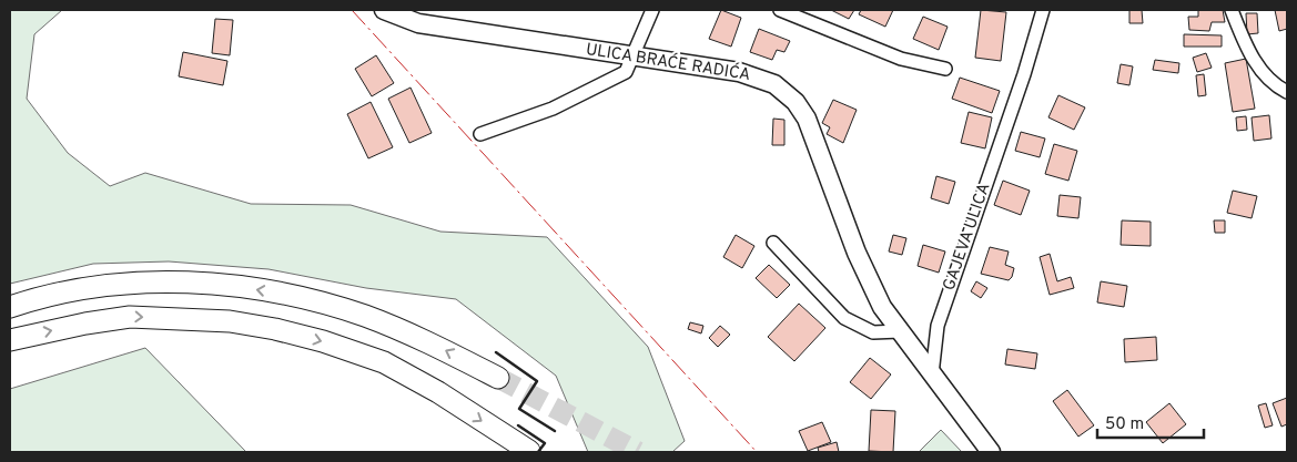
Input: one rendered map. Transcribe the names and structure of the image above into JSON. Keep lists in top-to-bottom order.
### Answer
{
  "streets": {
    "main road": ["ULICA BRAĆE RADIĆA"],
    "street": ["GAJEVA ULICA"]
  },
  "crossings": [
    ["ULICA BRAĆE RADIĆA", "GAJEVA ULICA"]
  ],
  "scale_bar": "50 m"
}
